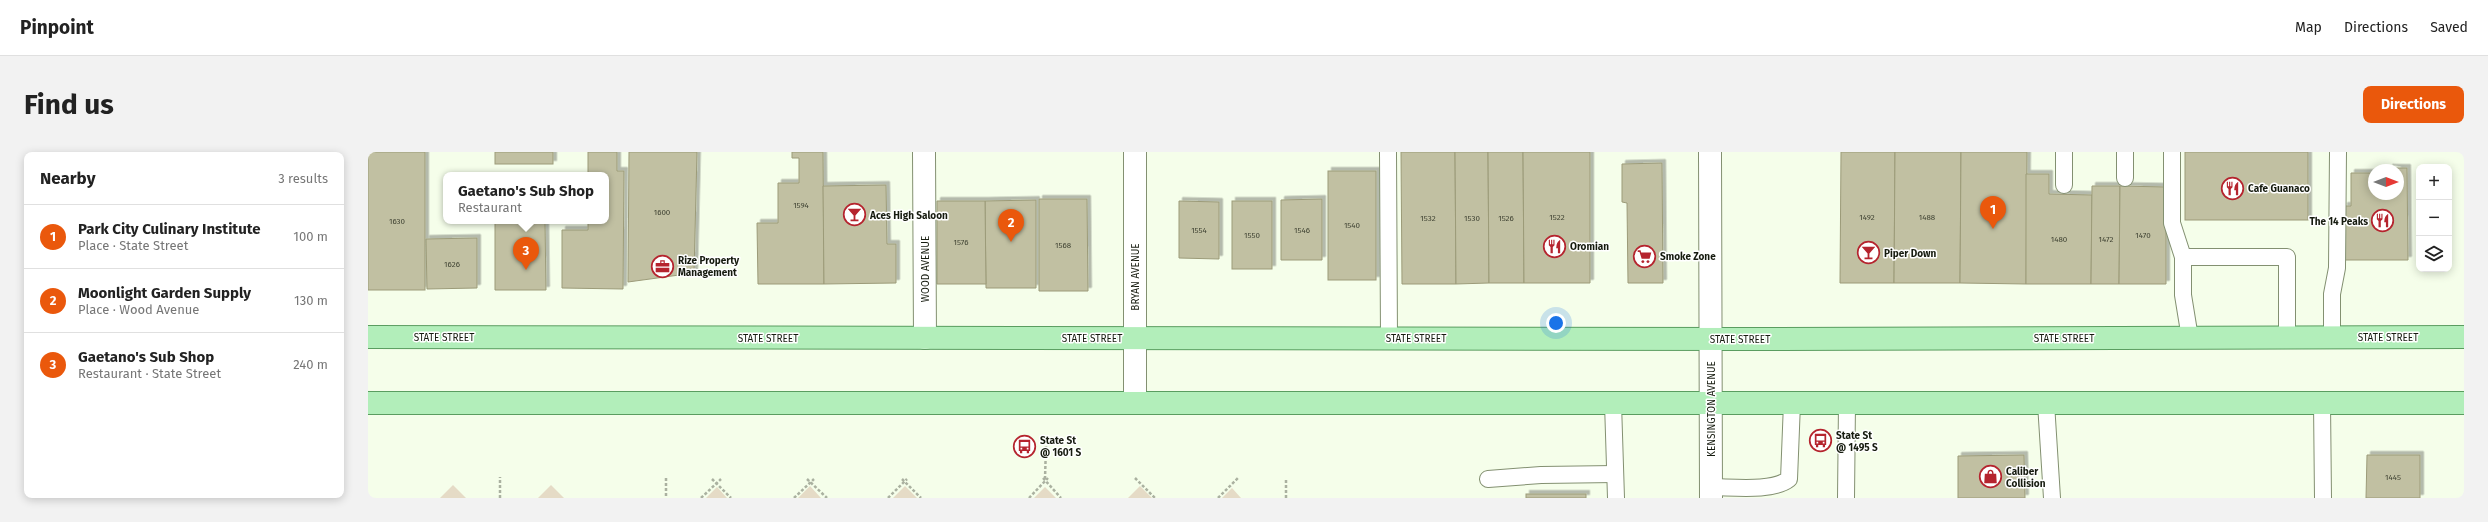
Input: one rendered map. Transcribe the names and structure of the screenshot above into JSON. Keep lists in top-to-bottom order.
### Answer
{
  "streets": {
    "main road": ["STATE STREET"],
    "street": ["WOOD AVENUE", "BRYAN AVENUE", "KENSINGTON AVENUE"]
  },
  "crossings": [
    ["WOOD AVENUE", "STATE STREET"],
    ["BRYAN AVENUE", "STATE STREET"],
    ["STATE STREET", "KENSINGTON AVENUE"]
  ],
  "places": {
    "restaurant": ["Cafe Guanaco", "The 14 Peaks", "Oromian"],
    "bar": ["Aces High Saloon", "Piper Down"],
    "supermarket": ["Smoke Zone"],
    "office": ["Rize Property Management"],
    "bus stop": ["State St @ 1495 S", "State St @ 1601 S"],
    "shop": ["Caliber Collision"]
  },
  "house_numbers": [
    "1594",
    "1600",
    "1522",
    "1492",
    "1488",
    "1532",
    "1530",
    "1526",
    "1630",
    "1540",
    "1554",
    "1546",
    "1550",
    "1470",
    "1480",
    "1472",
    "1576",
    "1568",
    "1626",
    "1445"
  ],
  "north": "right",
  "page": {
    "header": "Pinpoint",
    "nav": ["Map", "Directions", "Saved"],
    "buttons": "Directions",
    "title": "Find us",
    "heading": ["Nearby", "3 results"],
    "map_buttons": ["+", "−"],
    "popup": ["Gaetano's Sub Shop", "Restaurant"],
    "pins": ["1", "2", "3"],
    "list": [
      {
        "mark": "1",
        "name": "Park City Culinary Institute",
        "note": "Place · State Street",
        "value": "100 m"
      },
      {
        "mark": "2",
        "name": "Moonlight Garden Supply",
        "note": "Place · Wood Avenue",
        "value": "130 m"
      },
      {
        "mark": "3",
        "name": "Gaetano's Sub Shop",
        "note": "Restaurant · State Street",
        "value": "240 m"
      }
    ]
  }
}
